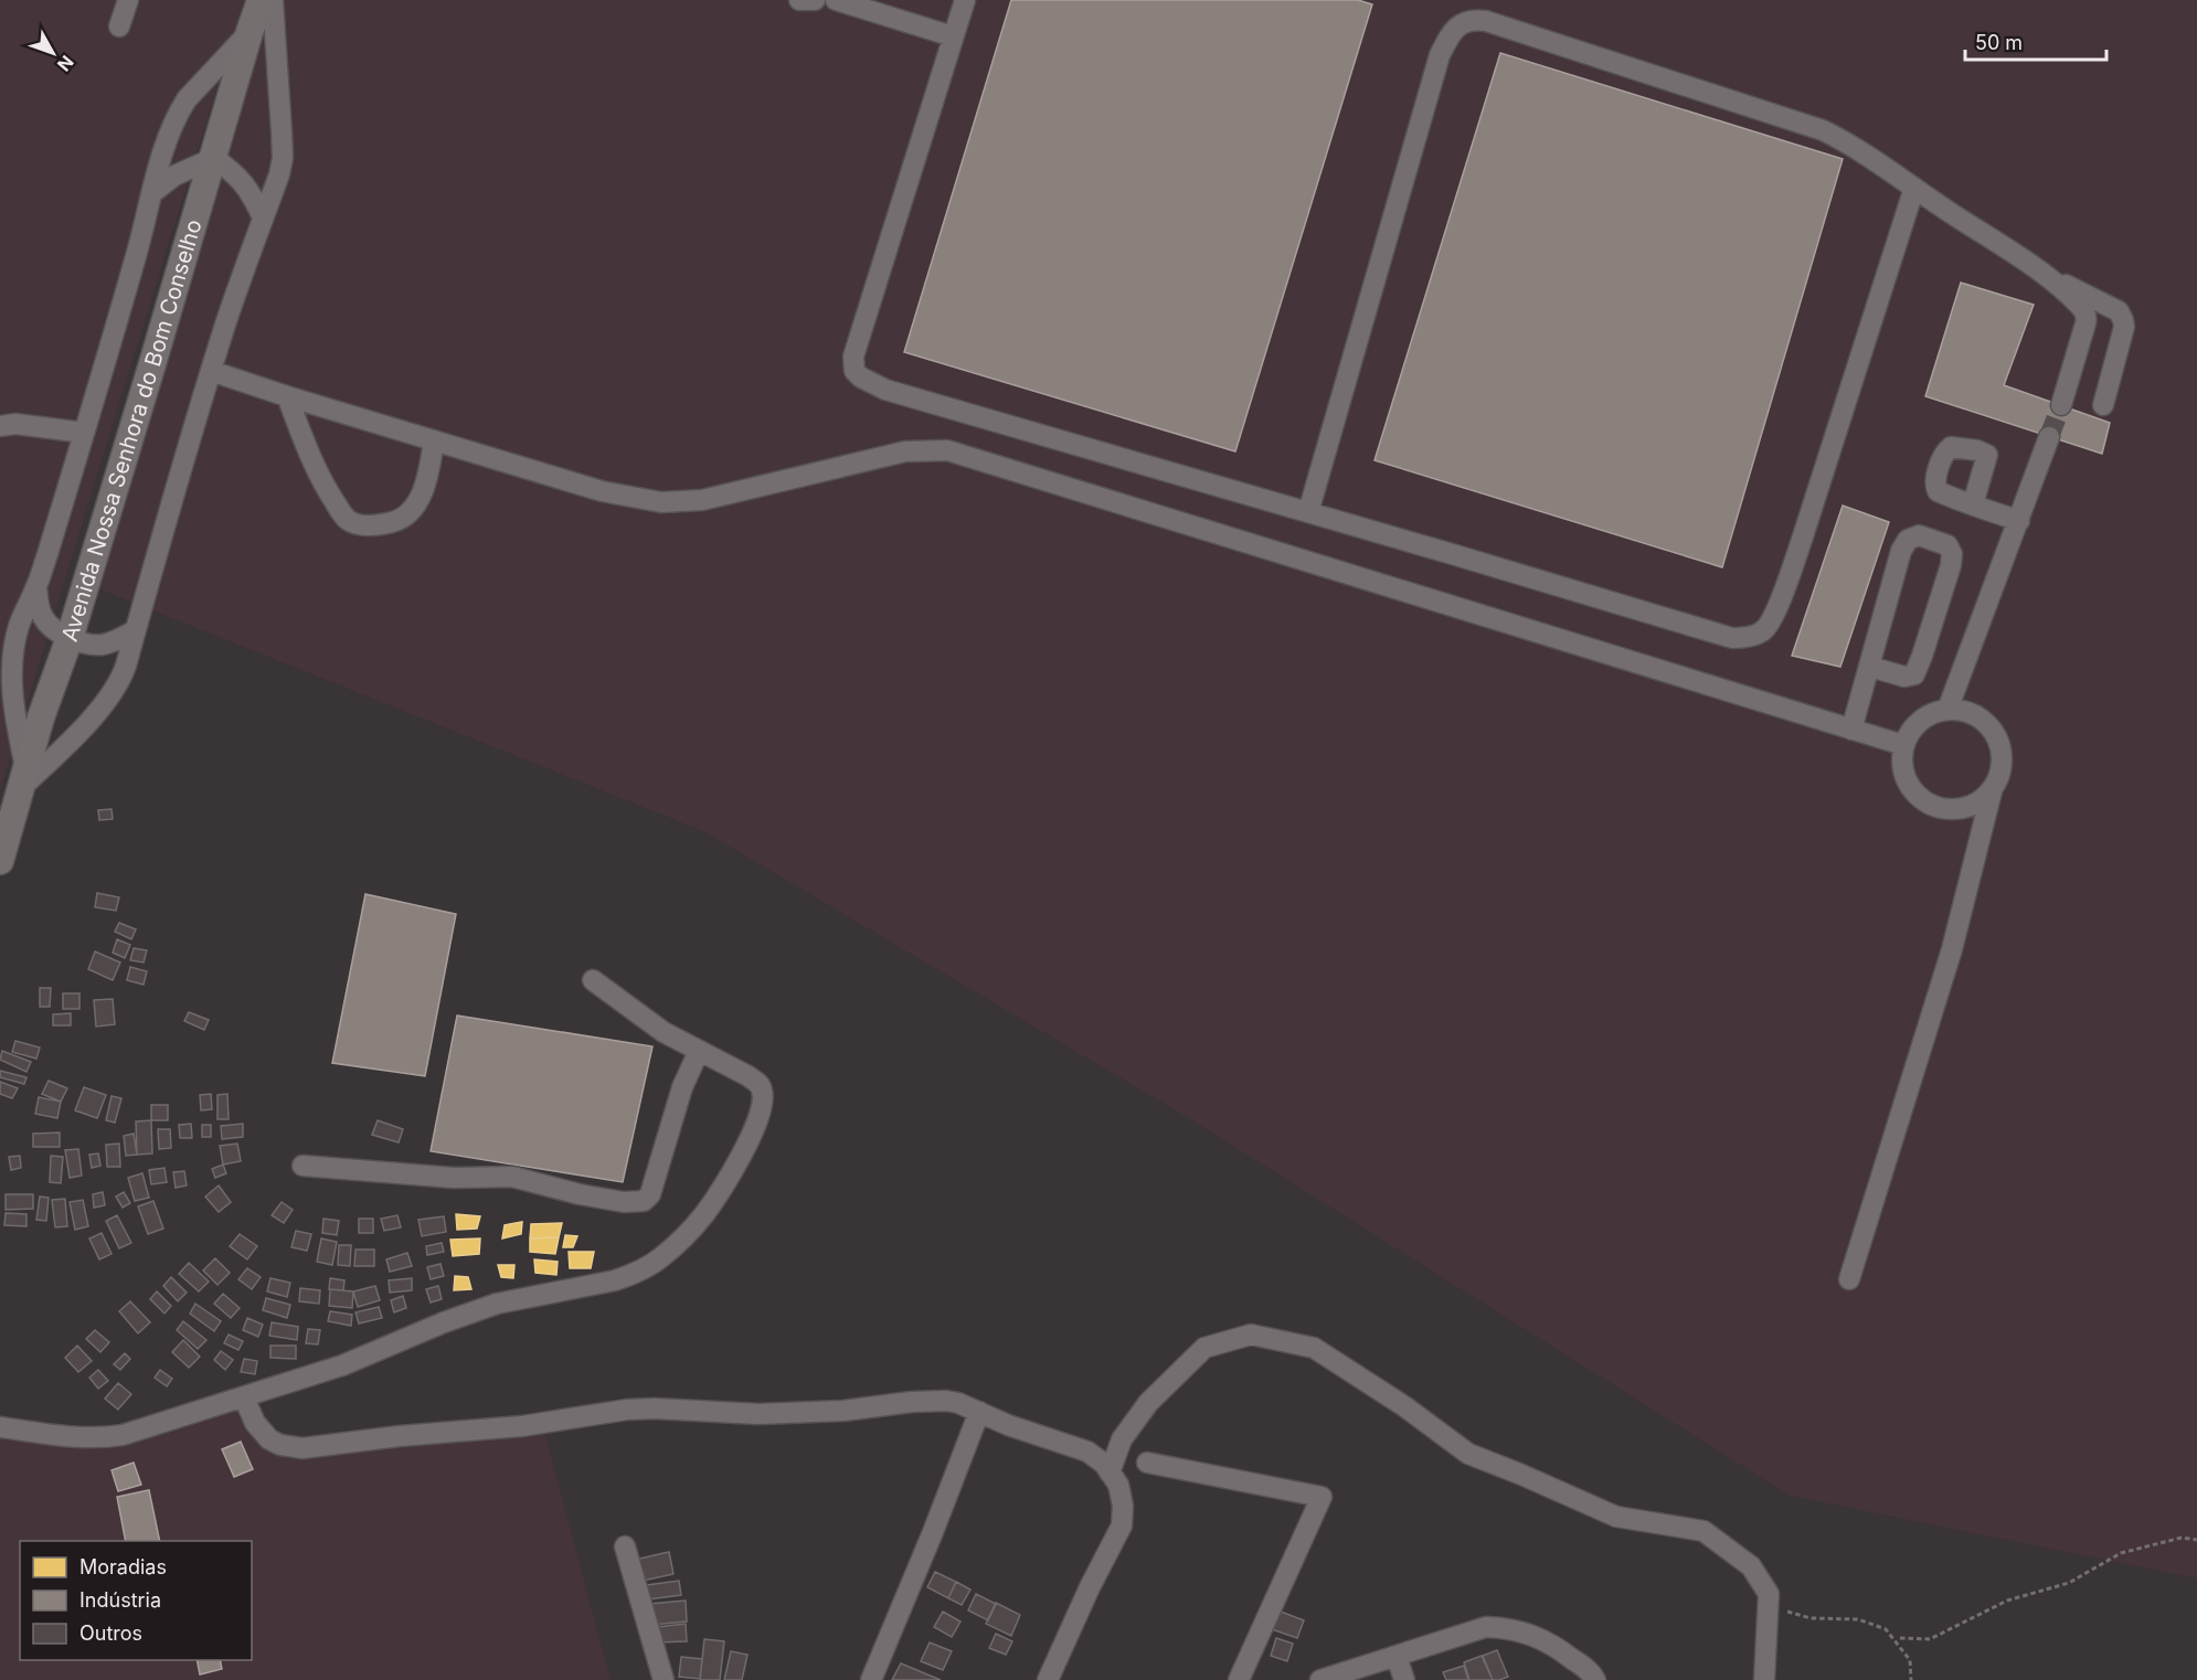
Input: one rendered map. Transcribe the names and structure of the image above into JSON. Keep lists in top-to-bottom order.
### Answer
{
  "streets": {
    "main road": ["Avenida Nossa Senhora do Bom Conselho"]
  },
  "legend": ["Moradias", "Indústria", "Outros"],
  "scale_bar": "50 m",
  "north": "bottom right"
}
